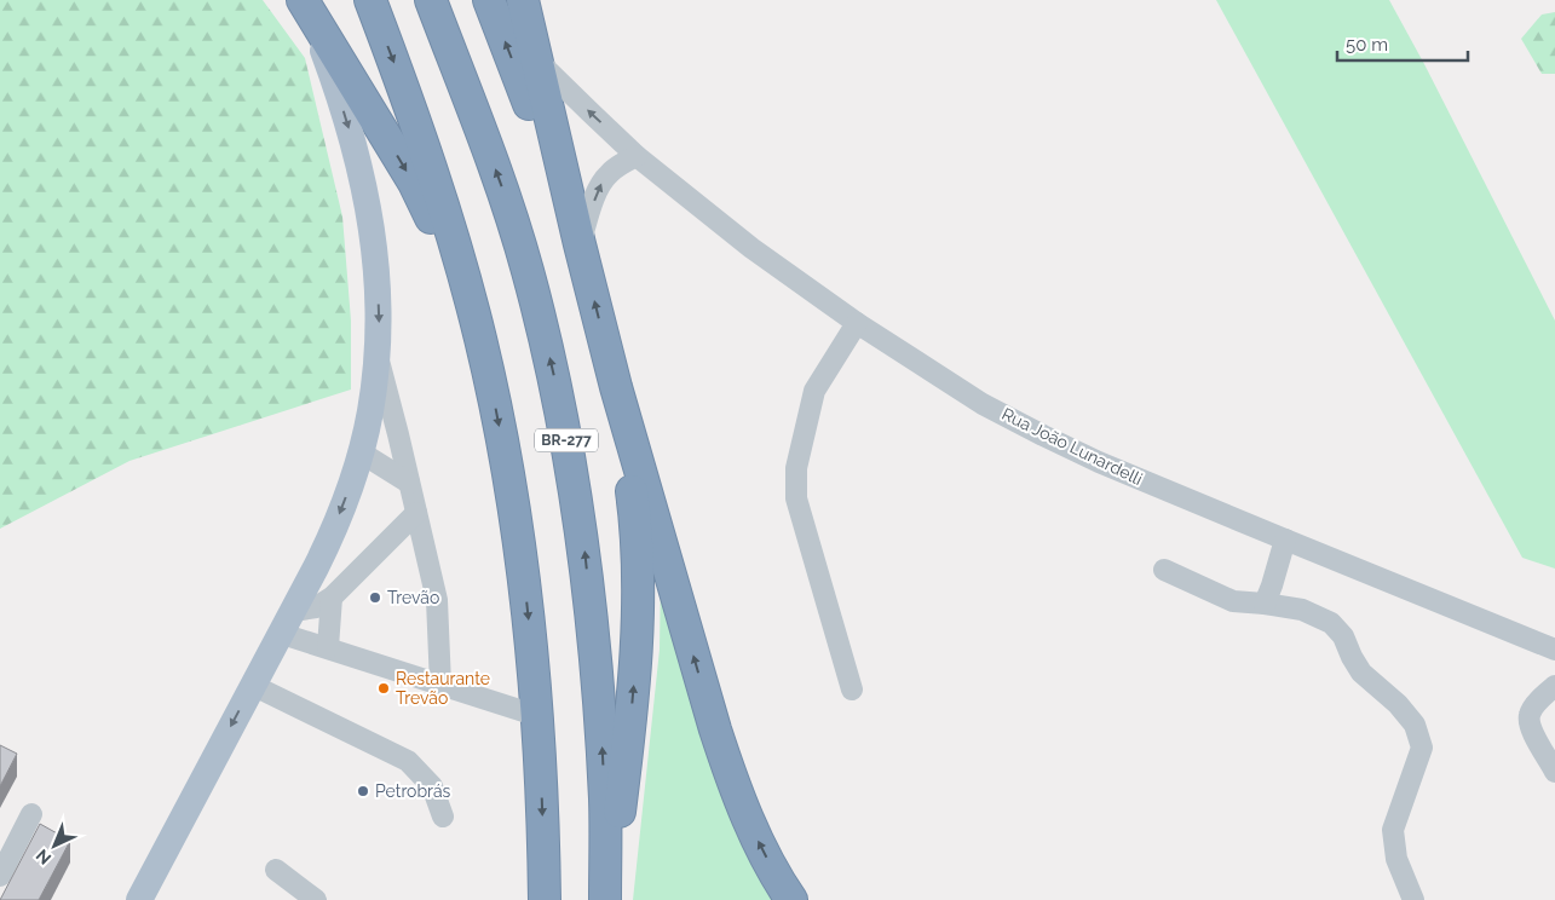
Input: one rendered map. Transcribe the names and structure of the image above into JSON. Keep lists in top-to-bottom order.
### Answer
{
  "streets": {
    "highway": ["BR-277"],
    "street": ["Rua João Lunardelli"]
  },
  "places": ["Trevão", "Restaurante Trevão", "Petrobrás"],
  "scale_bar": "50 m",
  "north": "bottom left"
}
